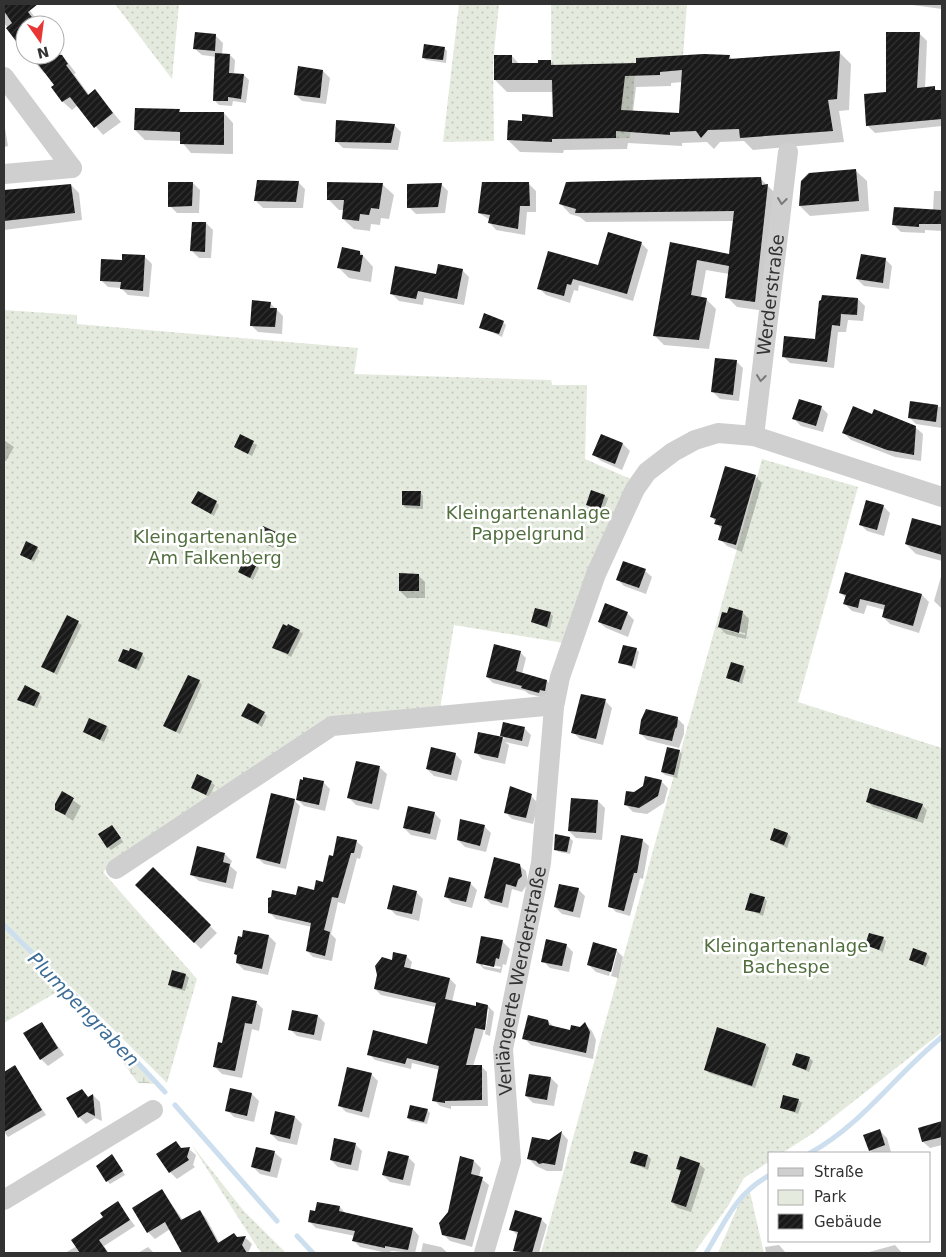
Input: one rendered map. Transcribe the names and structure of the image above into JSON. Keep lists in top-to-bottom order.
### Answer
{
  "streets": {
    "street": ["Werderstraße", "Verlängerte Werderstraße"]
  },
  "crossings": [
    ["Werderstraße", "Verlängerte Werderstraße"]
  ],
  "one_way": ["Werderstraße"],
  "water": ["Plumpengraben"],
  "parks": ["Kleingartenanlage Pappelgrund", "Kleingartenanlage Am Falkenberg", "Kleingartenanlage Bachespe"],
  "legend": ["Straße", "Park", "Gebäude"],
  "north": "bottom"
}
